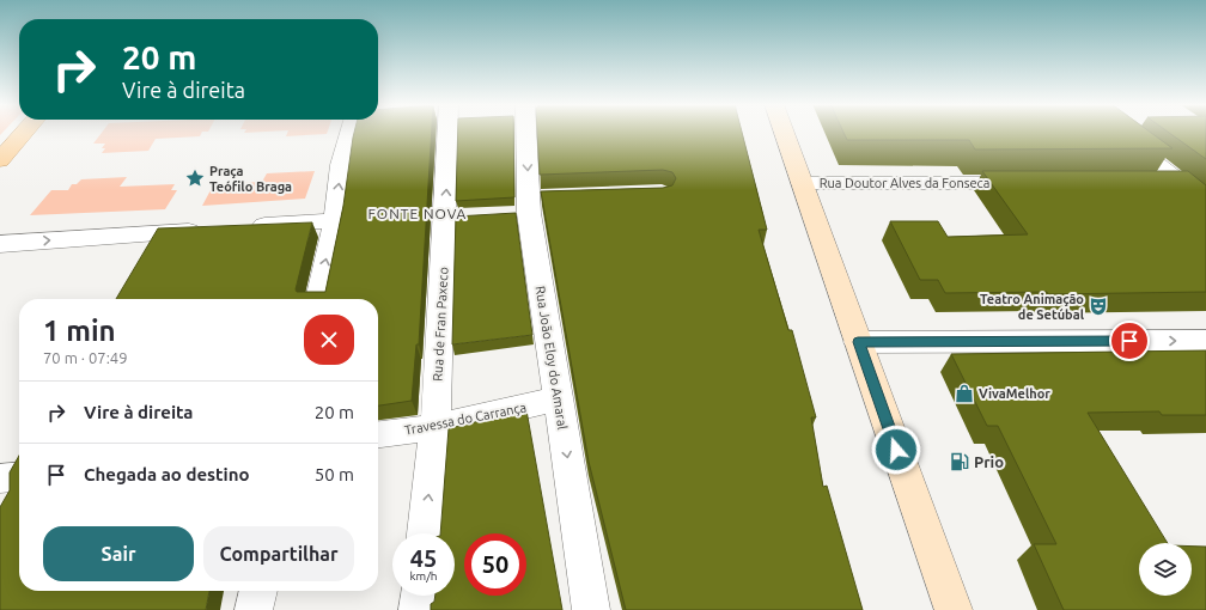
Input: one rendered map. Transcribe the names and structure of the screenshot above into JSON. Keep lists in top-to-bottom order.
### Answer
{
  "streets": {
    "street": [
      "Rua Doutor Alves da Fonseca",
      "Rua de Fran Paxeco",
      "Rua João Eloy do Amaral",
      "Travessa do Carrança"
    ]
  },
  "crossings": [
    ["Rua de Fran Paxeco", "Travessa do Carrança"],
    ["Rua João Eloy do Amaral", "Travessa do Carrança"]
  ],
  "districts": ["FONTE NOVA"],
  "places": {
    "place": ["Praça Teófilo Braga"],
    "theatre": ["Teatro Animação de Setúbal"],
    "shop": ["VivaMelhor"],
    "fuel station": ["Prio"]
  },
  "page": {
    "turn": ["20 m", "Vire à direita"],
    "heading": ["1 min", "70 m · 07:49"],
    "list": [
      {
        "name": "Vire à direita",
        "value": "20 m"
      },
      {
        "name": "Chegada ao destino",
        "value": "50 m"
      }
    ],
    "buttons": ["Sair", "Compartilhar"],
    "speed": "45 km/h",
    "limit": "50"
  }
}
